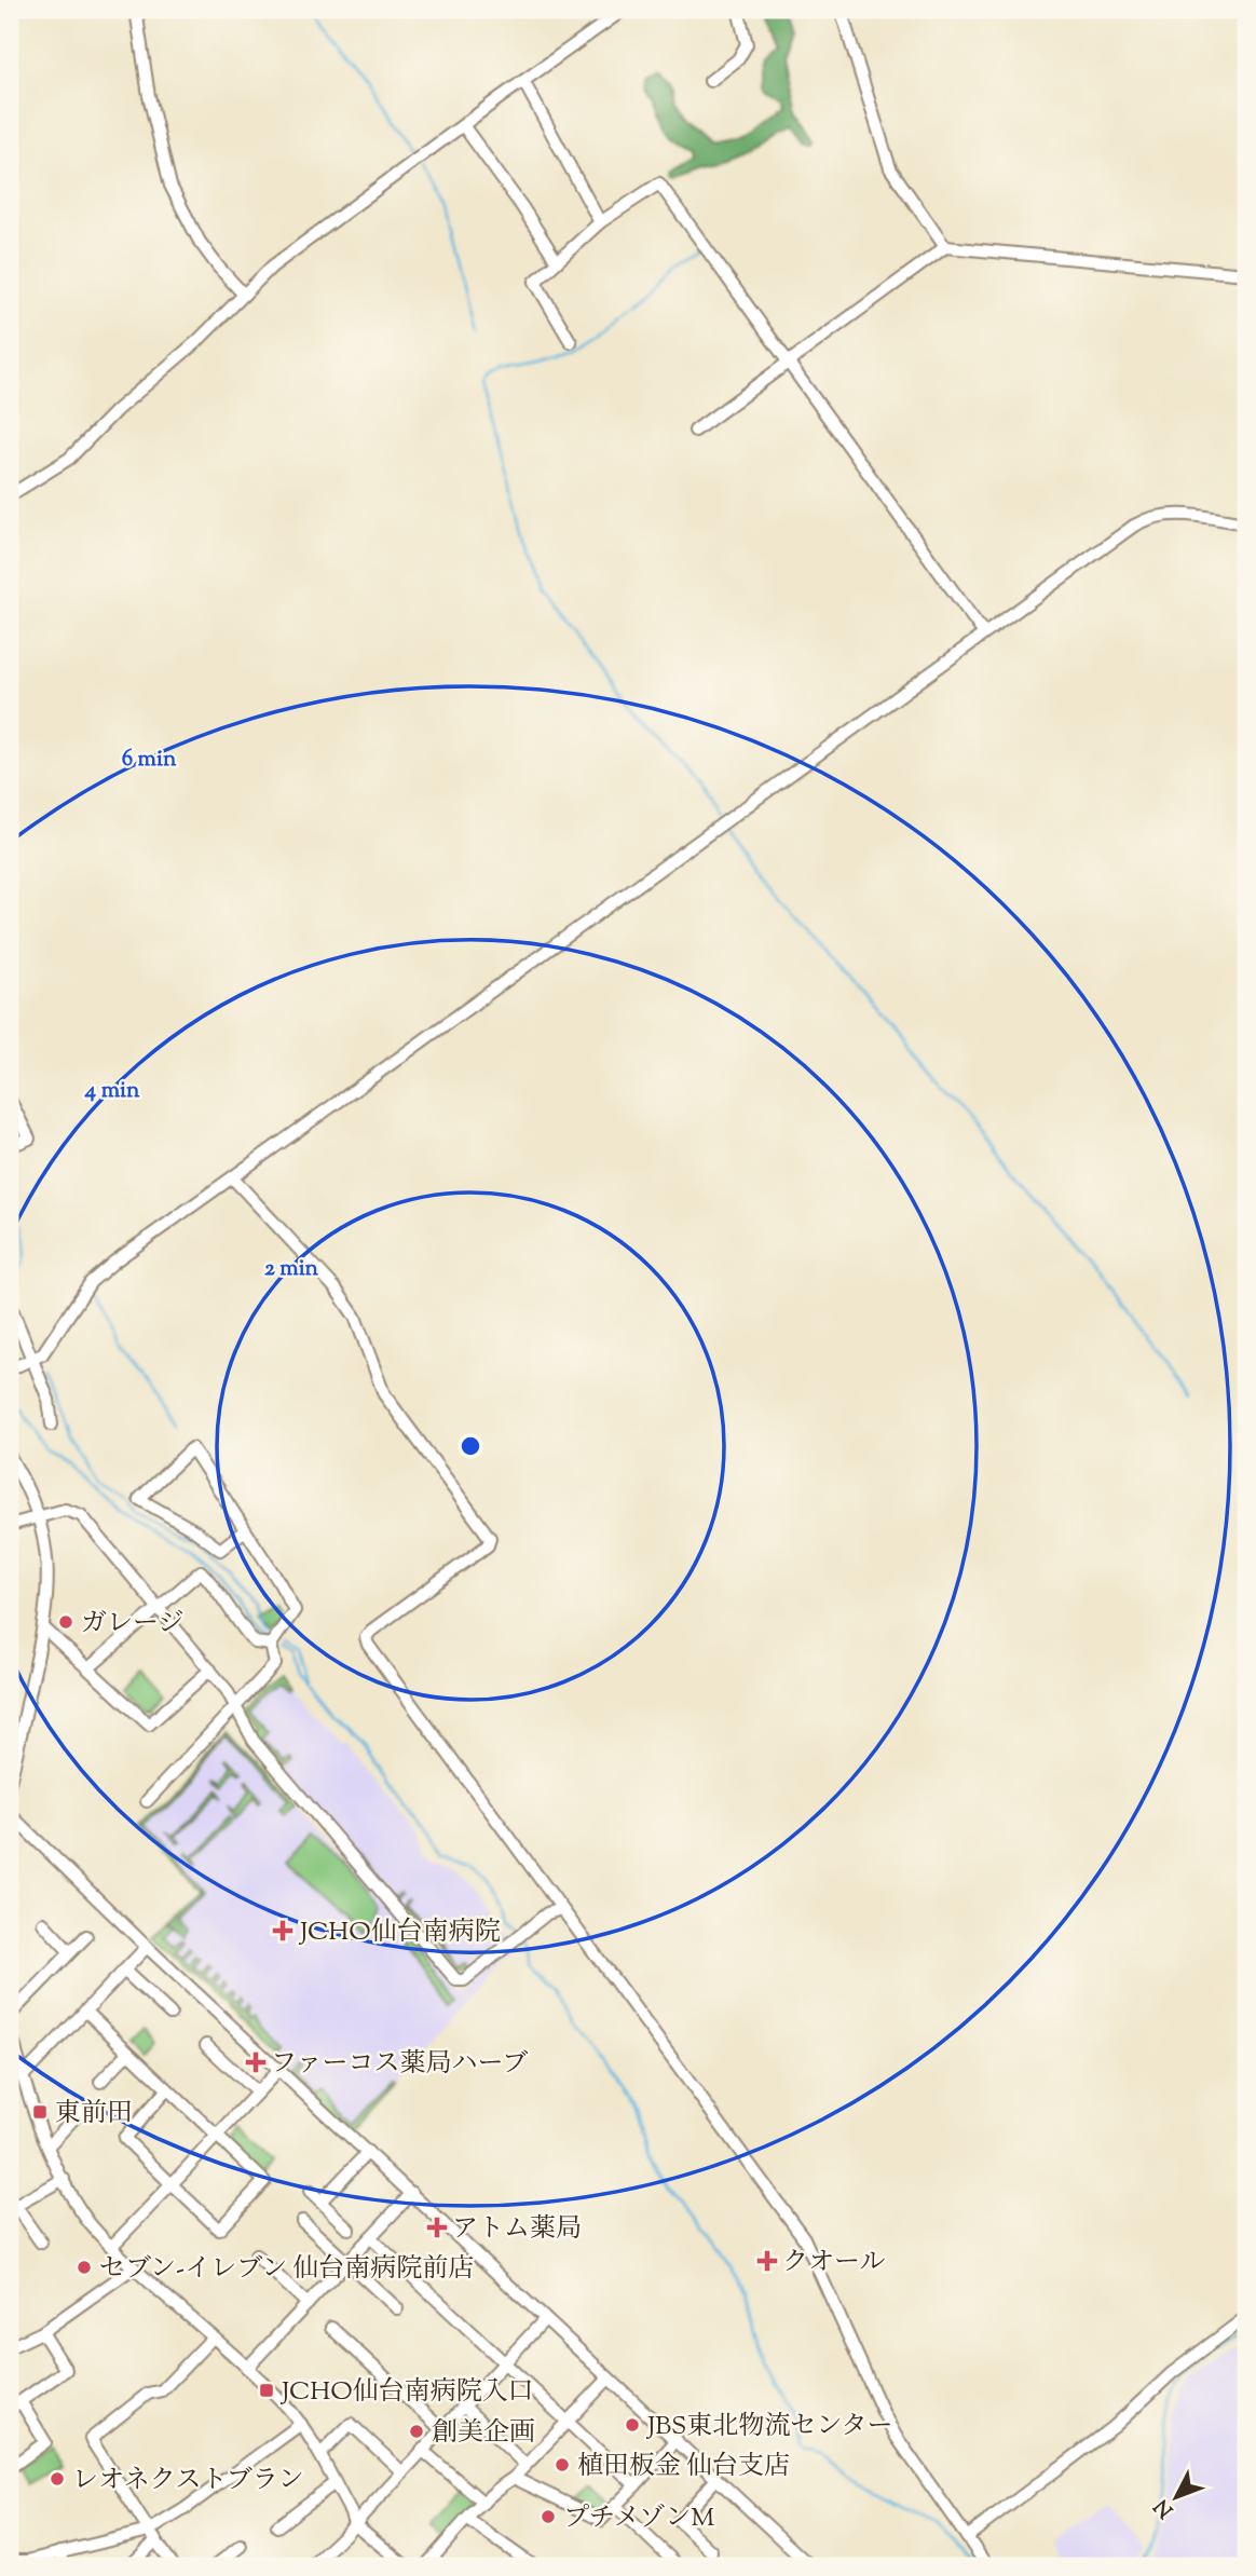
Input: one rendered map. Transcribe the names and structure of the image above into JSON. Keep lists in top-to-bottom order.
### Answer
{
  "places": {
    "other": [
      "ガレージ",
      "セブン-イレブン 仙台南病院前店",
      "JBS東北物流センター",
      "創美企画",
      "植田板金 仙台支店",
      "レオネクストブラン",
      "プチメゾンM"
    ],
    "health": [
      "JCHO仙台南病院",
      "ファーコス薬局ハーブ",
      "アトム薬局",
      "クオール"
    ],
    "transit": ["東前田", "JCHO仙台南病院入口"]
  },
  "north": "bottom left",
  "rings": ["6 min", "4 min", "2 min"]
}
